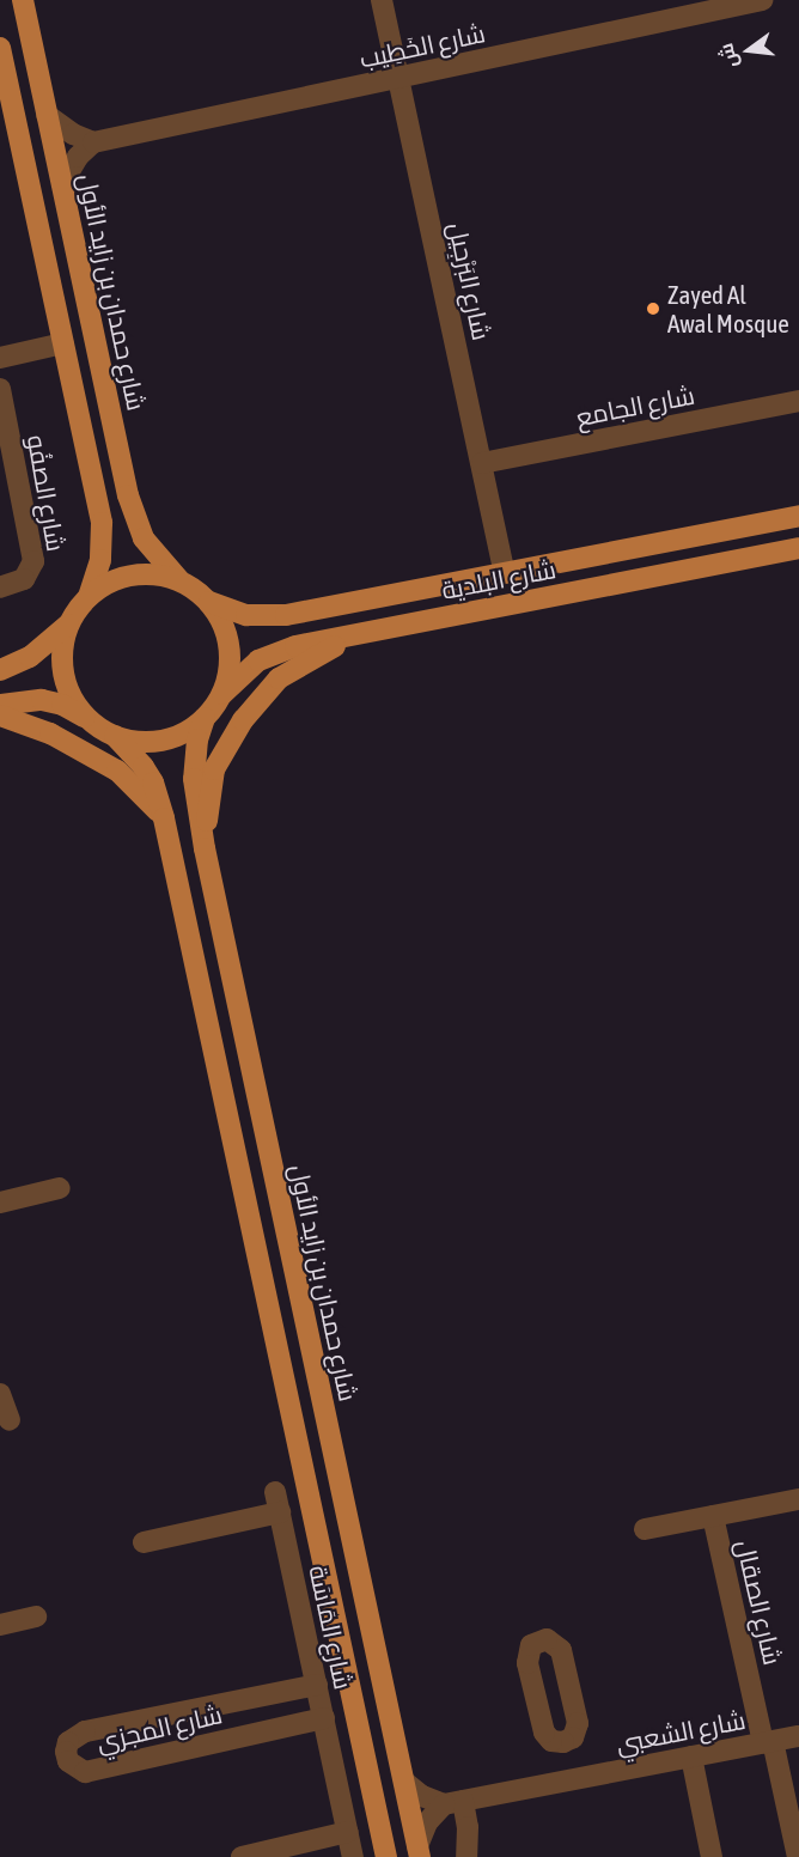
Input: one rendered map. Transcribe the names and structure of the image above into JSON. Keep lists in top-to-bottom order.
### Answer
{
  "streets": {
    "main road": ["شارع حمدان بن زايد الأول", "شارع البلدية"],
    "street": [
      "شارع الخَطِيب",
      "شارع البَرْجِيل",
      "شارع الجامع",
      "شارع الصفُو",
      "شارع الصقال",
      "شارع المَاسَة",
      "شارع المجزي",
      "شارع الشعبي"
    ]
  },
  "crossings": [
    ["شارع الخَطِيب", "شارع البَرْجِيل"],
    ["شارع البَرْجِيل", "شارع الجامع"],
    ["شارع البَرْجِيل", "شارع البلدية"],
    ["شارع حمدان بن زايد الأول", "شارع البلدية"],
    ["شارع الصقال", "شارع الشعبي"],
    ["شارع المَاسَة", "شارع المجزي"]
  ],
  "places": ["Zayed Al Awal Mosque"],
  "north": "left"
}
